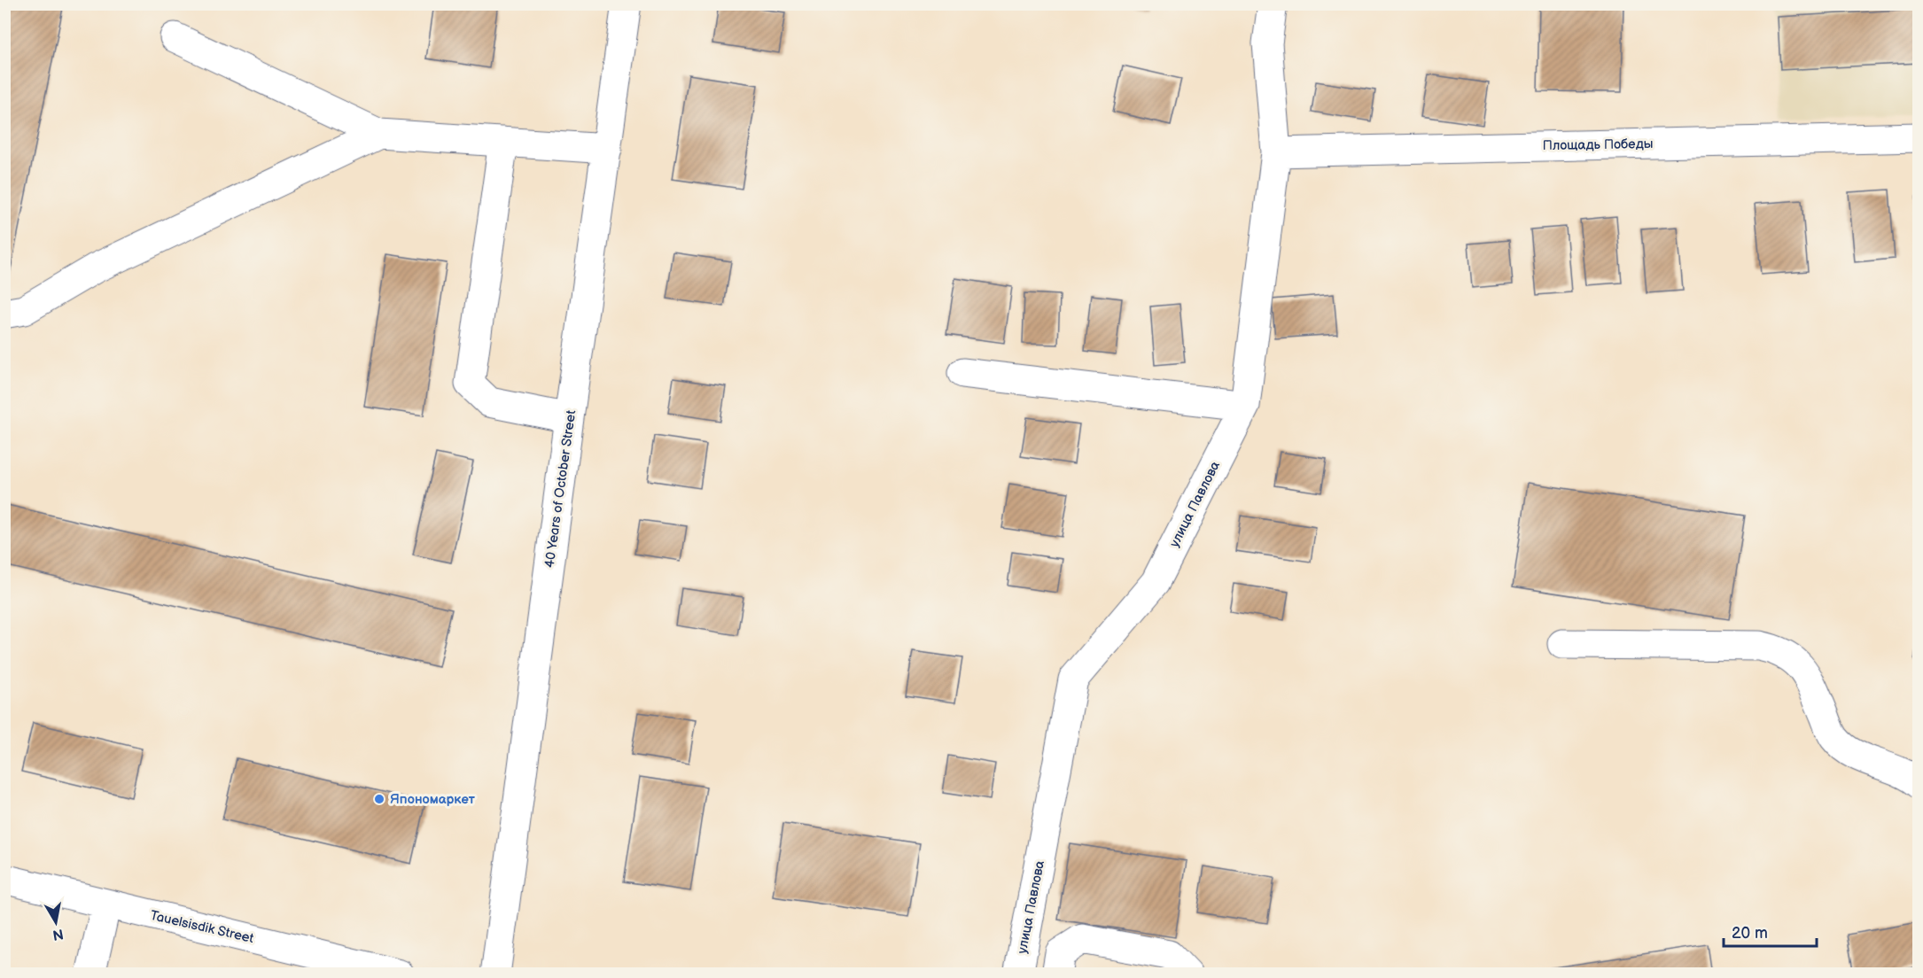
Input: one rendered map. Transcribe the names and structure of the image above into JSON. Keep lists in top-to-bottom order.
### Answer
{
  "streets": {
    "street": [
      "Площадь Победы",
      "40 Years of October Street",
      "улица Павлова",
      "Tauelsisdik Street"
    ]
  },
  "crossings": [
    ["Площадь Победы", "улица Павлова"]
  ],
  "places": ["Япономаркет"],
  "scale_bar": "20 m",
  "north": "bottom"
}
